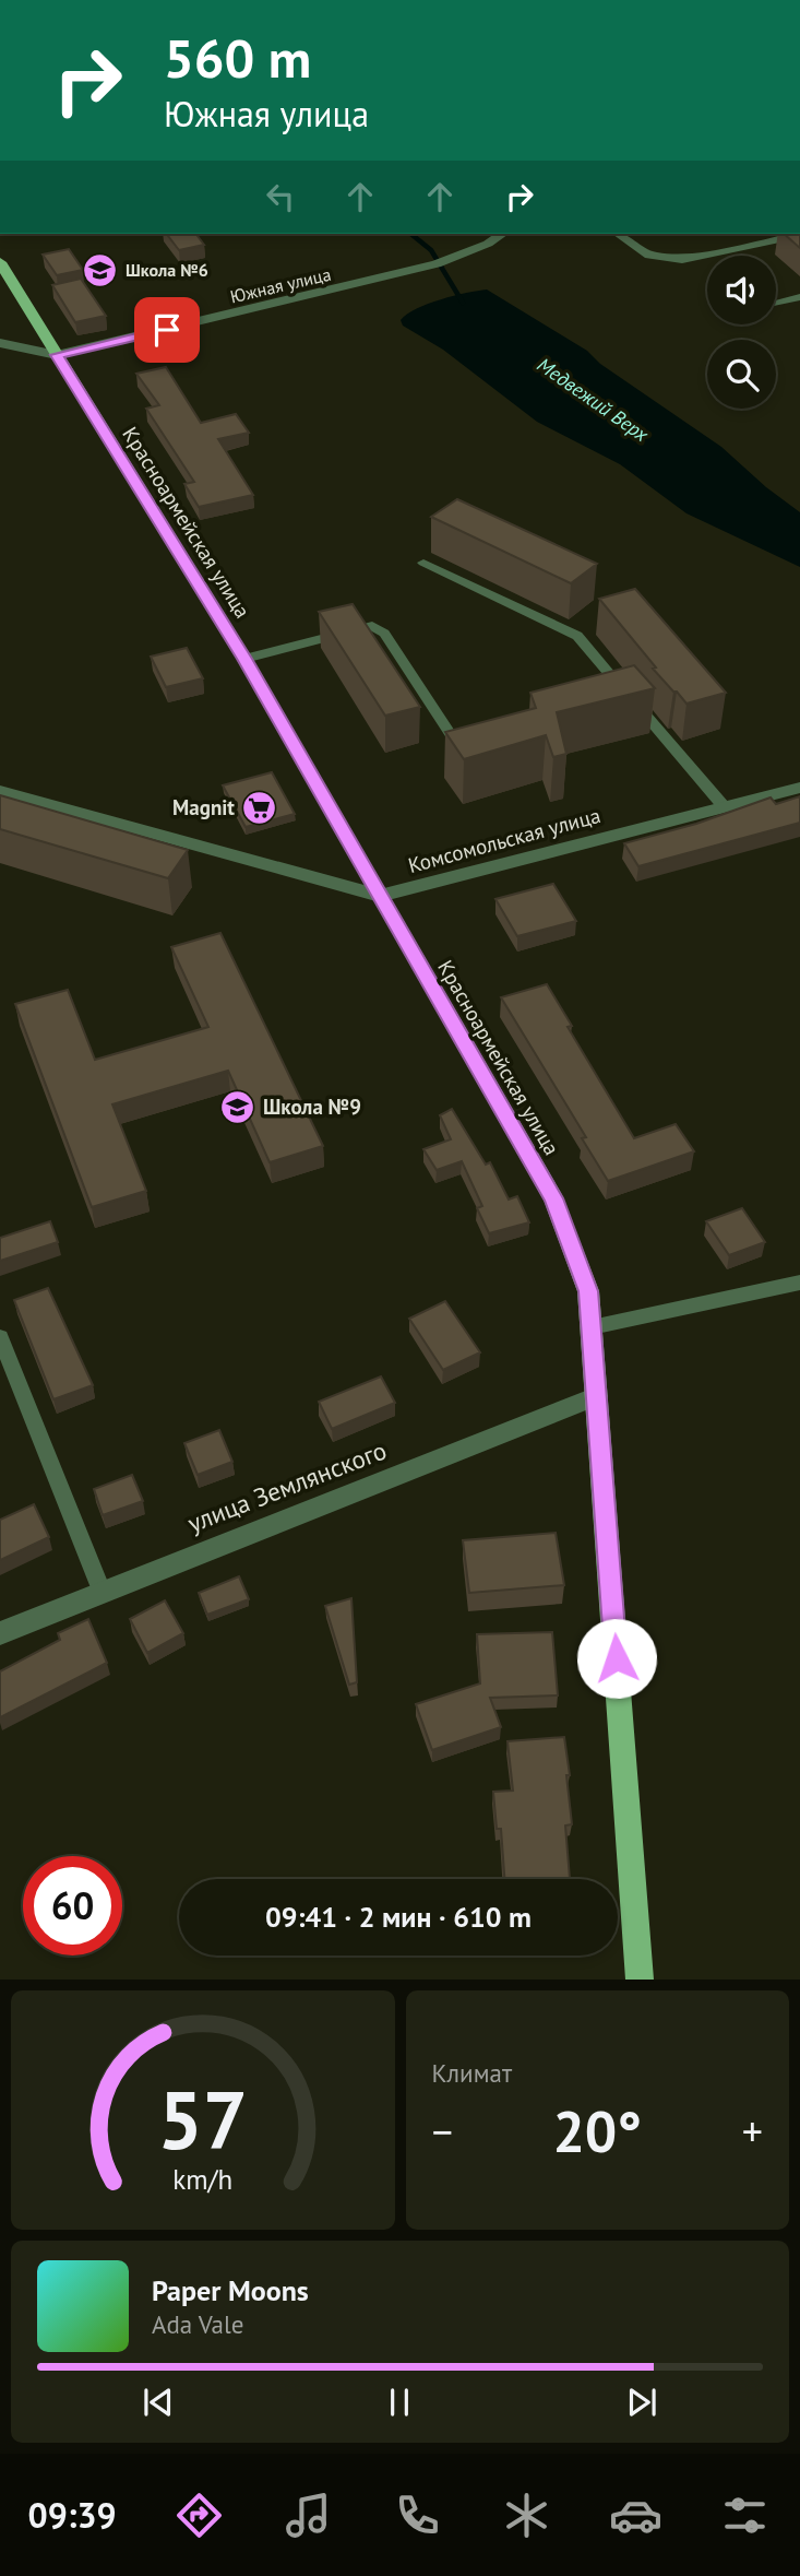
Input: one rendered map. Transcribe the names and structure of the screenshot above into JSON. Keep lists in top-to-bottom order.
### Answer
{
  "streets": {
    "main road": ["Красноармейская улица"],
    "street": ["Южная улица", "Комсомольская улица", "улица Землянского"]
  },
  "crossings": [
    ["Южная улица", "Красноармейская улица"],
    ["Красноармейская улица", "Комсомольская улица"],
    ["Красноармейская улица", "улица Землянского"]
  ],
  "water": ["Медвежий Верх"],
  "places": {
    "school or university": ["Школа №6", "Школа №9"],
    "supermarket": ["Magnit"]
  },
  "page": {
    "turn": ["560 m", "Южная улица"],
    "limit": "60",
    "trip": "09:41 · 2 мин · 610 m",
    "tile": "Климат",
    "heat": ["−", "20°", "+"],
    "song": ["Paper Moons", "Ada Vale"],
    "tabs": "09:39",
    "gauge": ["57", "km/h"]
  }
}
